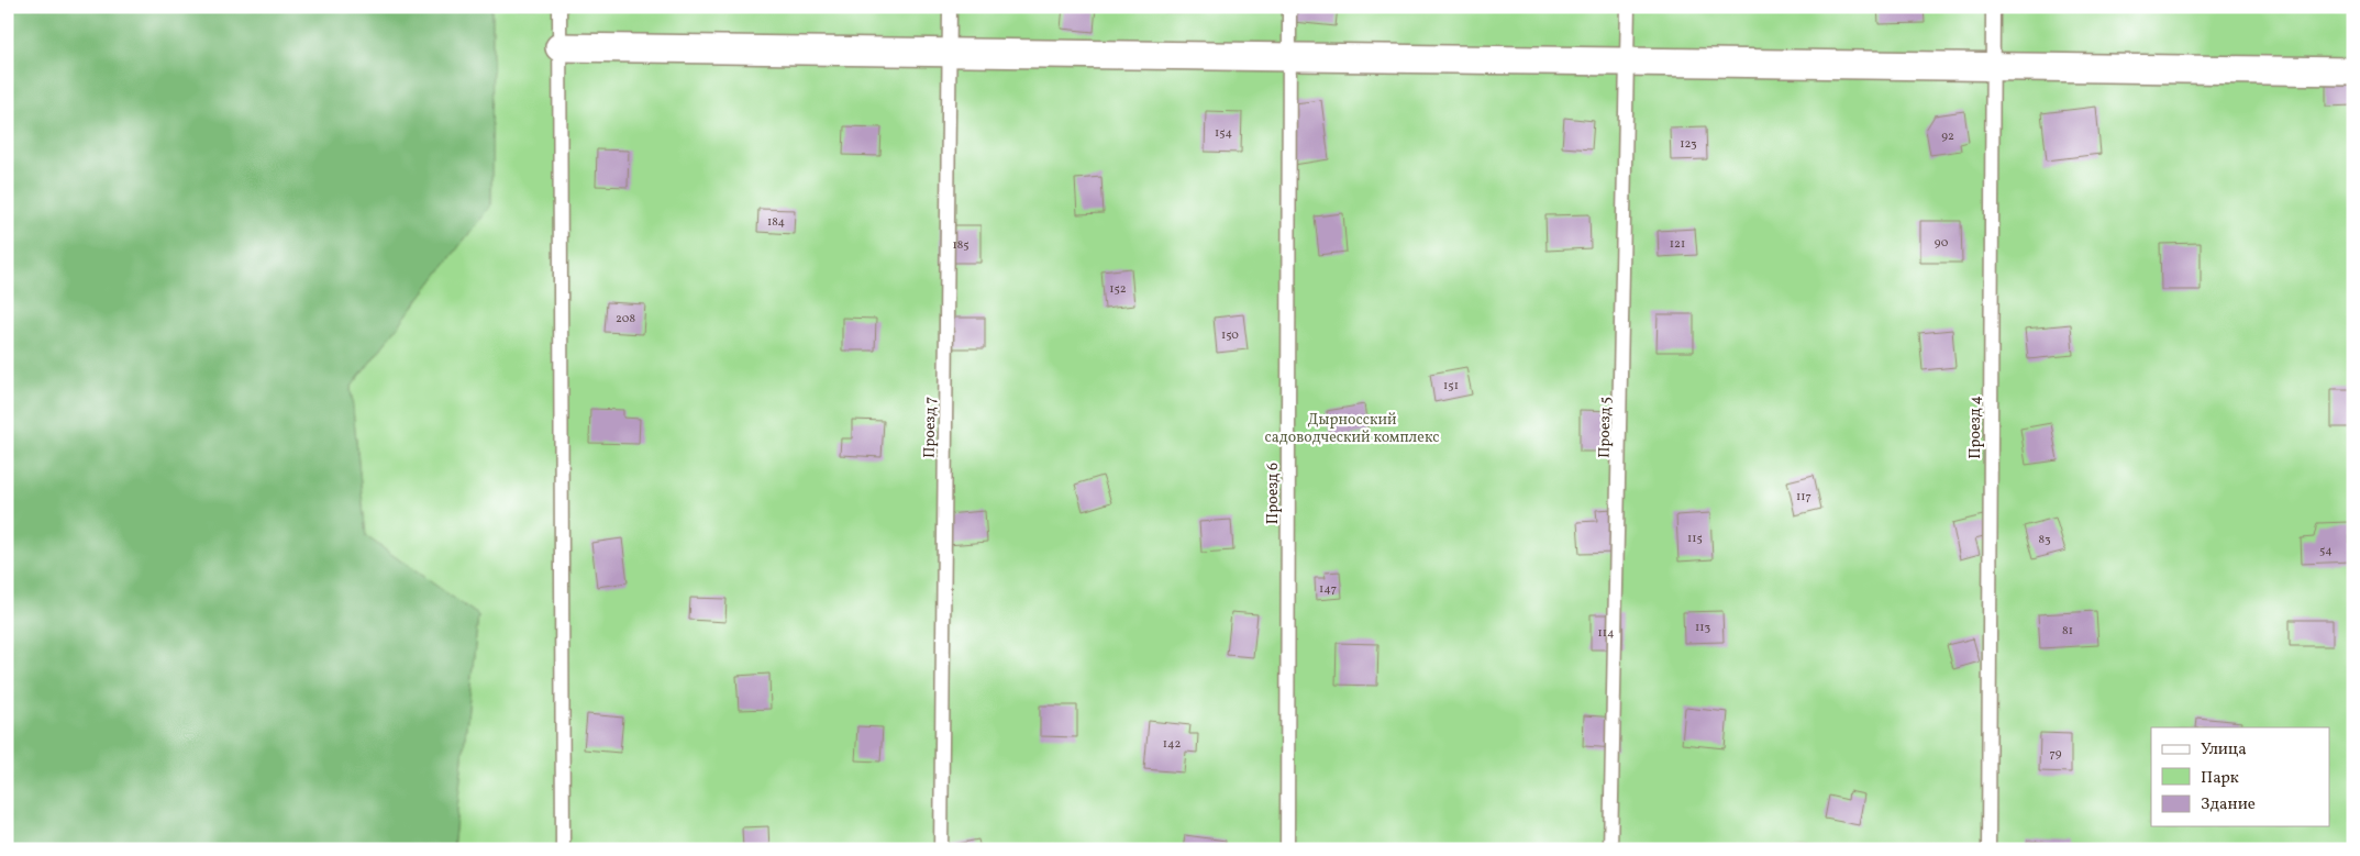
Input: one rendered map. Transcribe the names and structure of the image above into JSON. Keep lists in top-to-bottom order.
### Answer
{
  "streets": {
    "lane": [
      "Проезд 7",
      "Проезд 5",
      "Проезд 4",
      "Проезд 6"
    ]
  },
  "parks": ["Дырносский садоводческий комплекс"],
  "house_numbers": [
    "154",
    "92",
    "123",
    "184",
    "90",
    "121",
    "185",
    "152",
    "208",
    "150",
    "151",
    "117",
    "115",
    "83",
    "54",
    "147",
    "113",
    "81",
    "114",
    "142",
    "79"
  ],
  "legend": ["Улица", "Парк", "Здание"]
}
